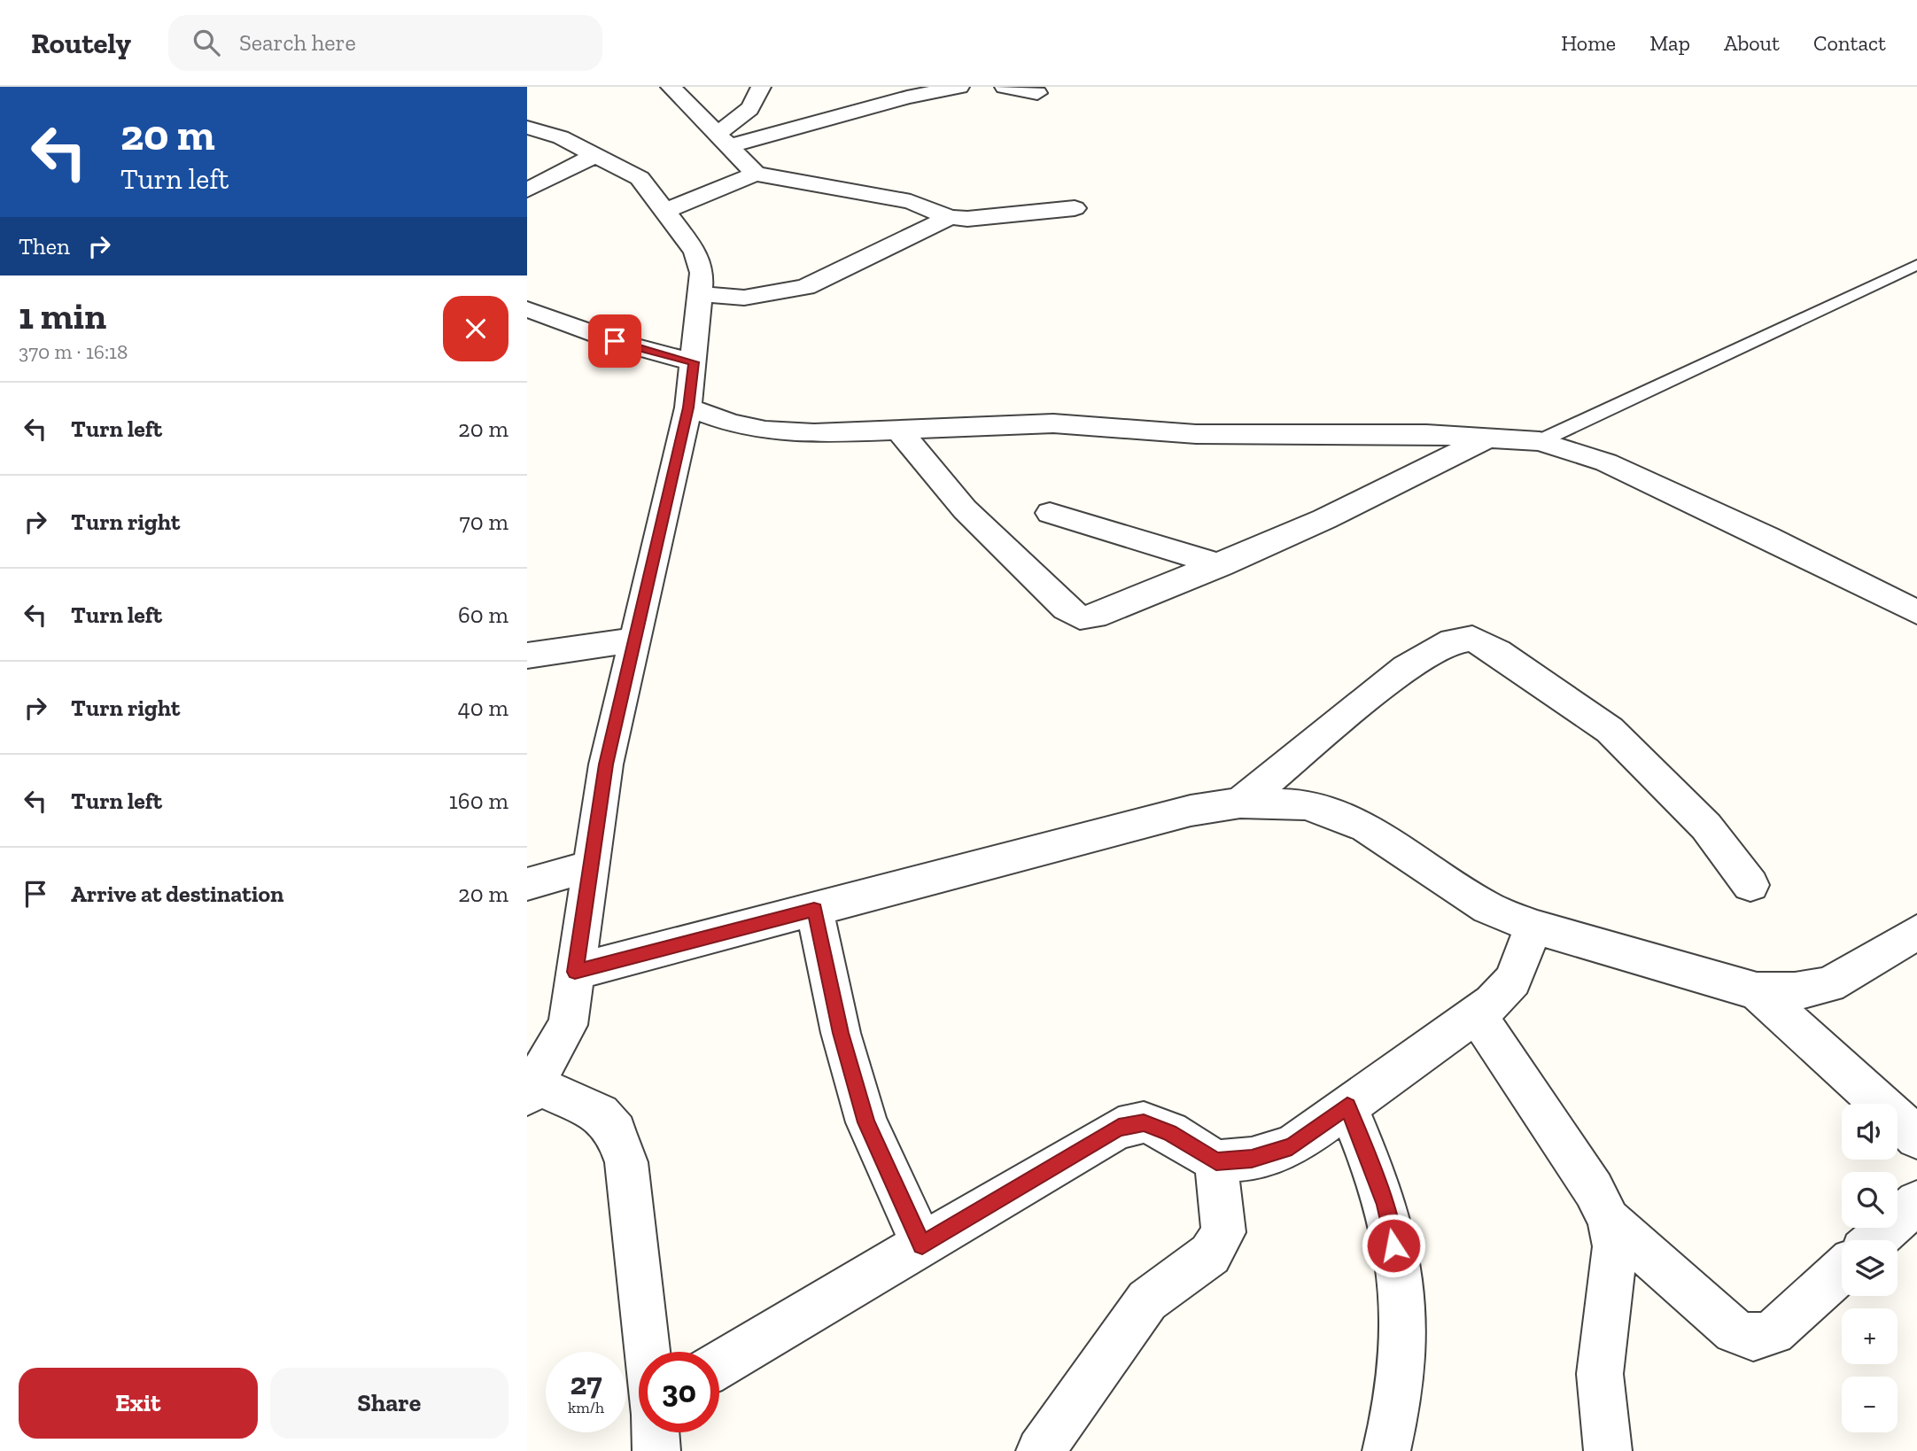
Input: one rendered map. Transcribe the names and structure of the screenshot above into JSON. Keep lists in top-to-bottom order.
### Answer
{
  "page": {
    "header": "Routely",
    "search": "Search here",
    "nav": [
      "Home",
      "Map",
      "About",
      "Contact"
    ],
    "turn": ["20 m", "Turn left"],
    "then": "Then",
    "heading": ["1 min", "370 m · 16:18"],
    "list": [
      {
        "name": "Turn left",
        "value": "20 m"
      },
      {
        "name": "Turn right",
        "value": "70 m"
      },
      {
        "name": "Turn left",
        "value": "60 m"
      },
      {
        "name": "Turn right",
        "value": "40 m"
      },
      {
        "name": "Turn left",
        "value": "160 m"
      },
      {
        "name": "Arrive at destination",
        "value": "20 m"
      }
    ],
    "map_buttons": ["+", "−"],
    "speed": "27 km/h",
    "limit": "30",
    "buttons": ["Exit", "Share"]
  }
}
